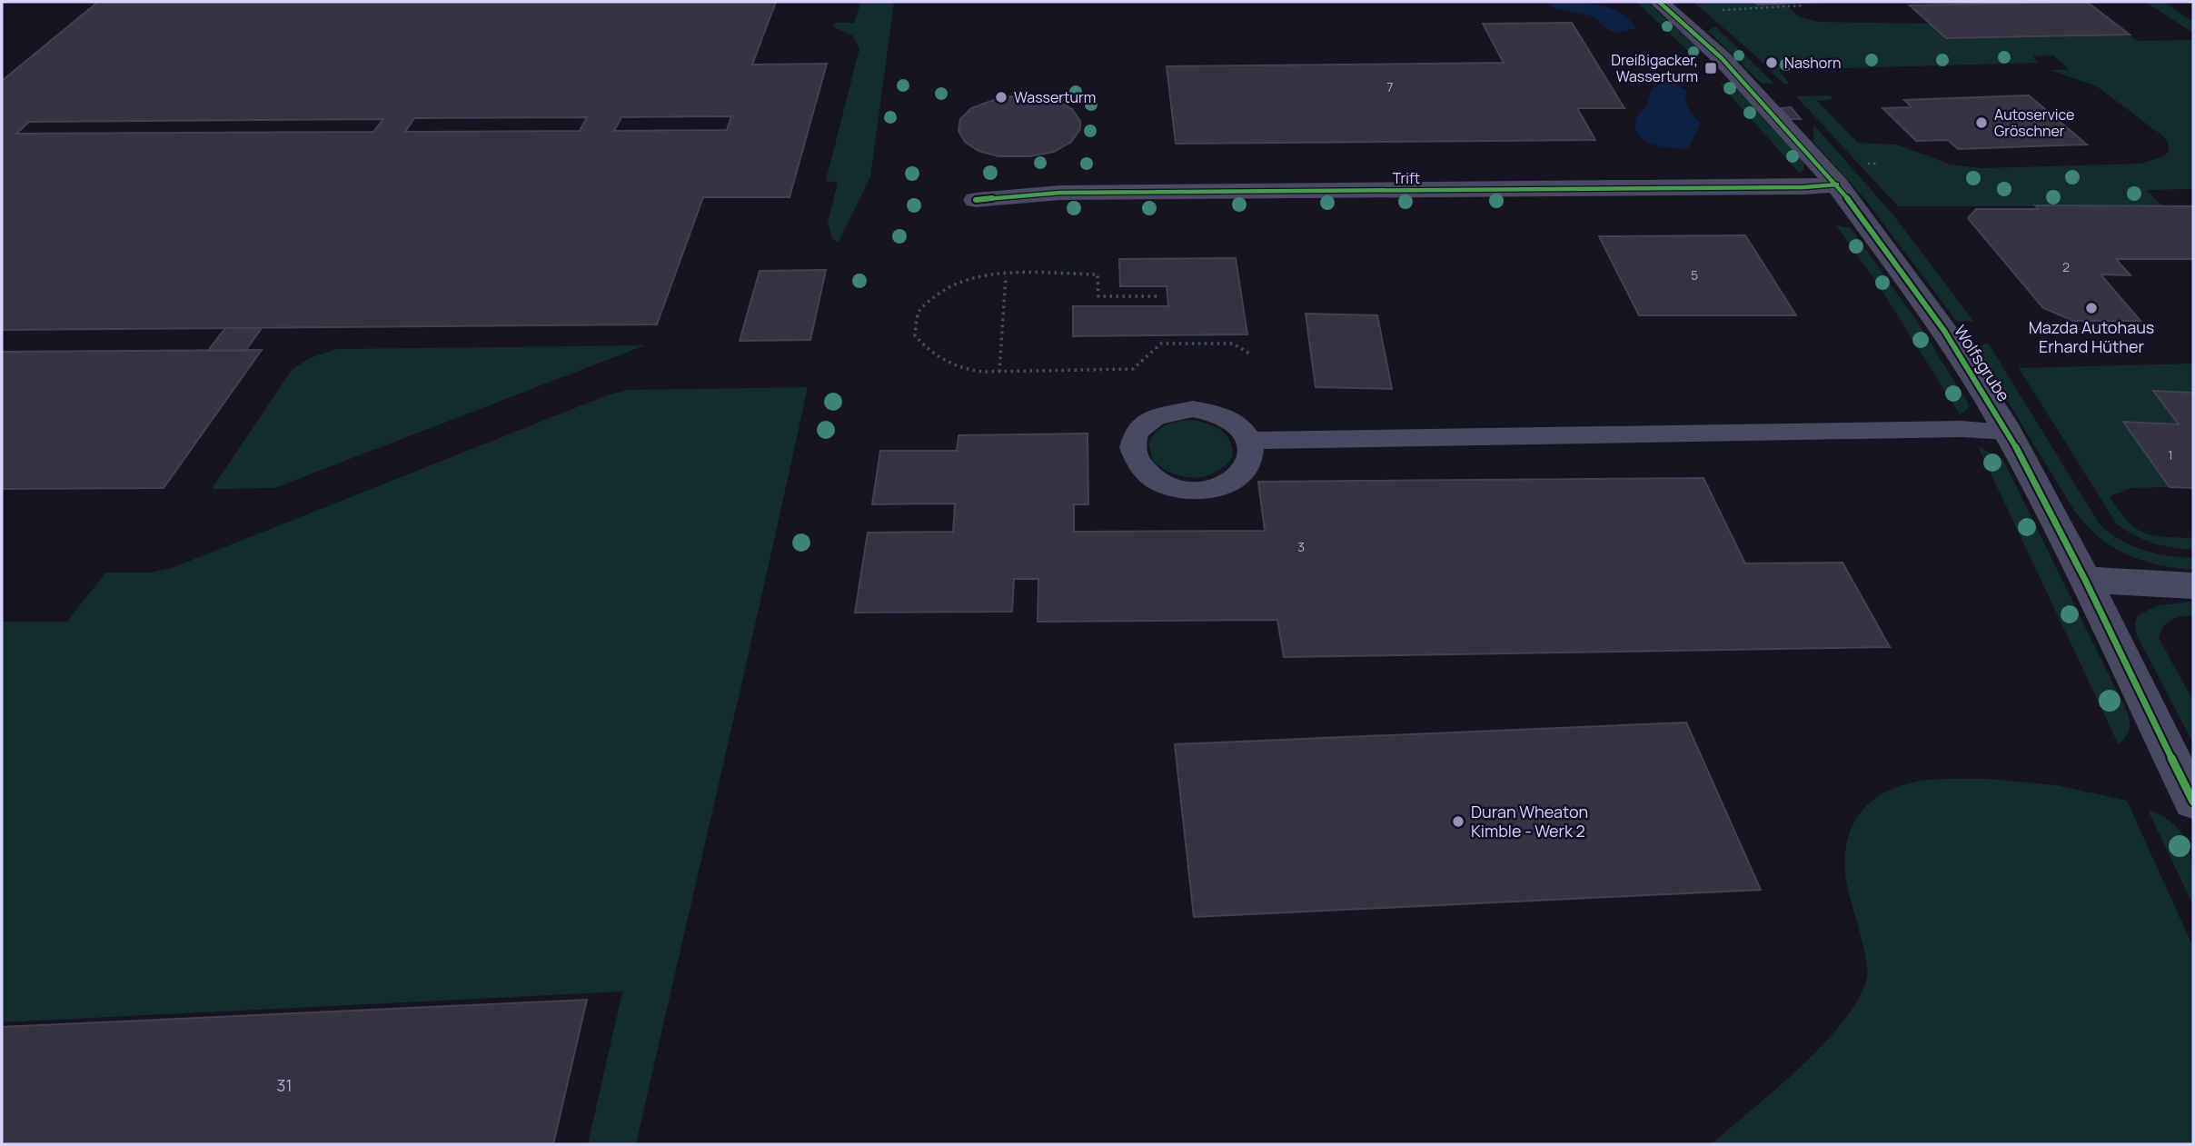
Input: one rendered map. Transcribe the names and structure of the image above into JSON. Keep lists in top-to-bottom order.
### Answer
{
  "streets": {
    "street": ["Trift", "Wolfsgrube"]
  },
  "crossings": [
    ["Trift", "Wolfsgrube"]
  ],
  "places": {
    "other": [
      "Nashorn",
      "Wasserturm",
      "Autoservice Gröschner",
      "Mazda Autohaus Erhard Hüther",
      "Duran Wheaton Kimble - Werk 2"
    ],
    "transit": ["Dreißigacker, Wasserturm"]
  },
  "house_numbers": [
    "7",
    "2",
    "5",
    "1",
    "3",
    "31"
  ]
}
